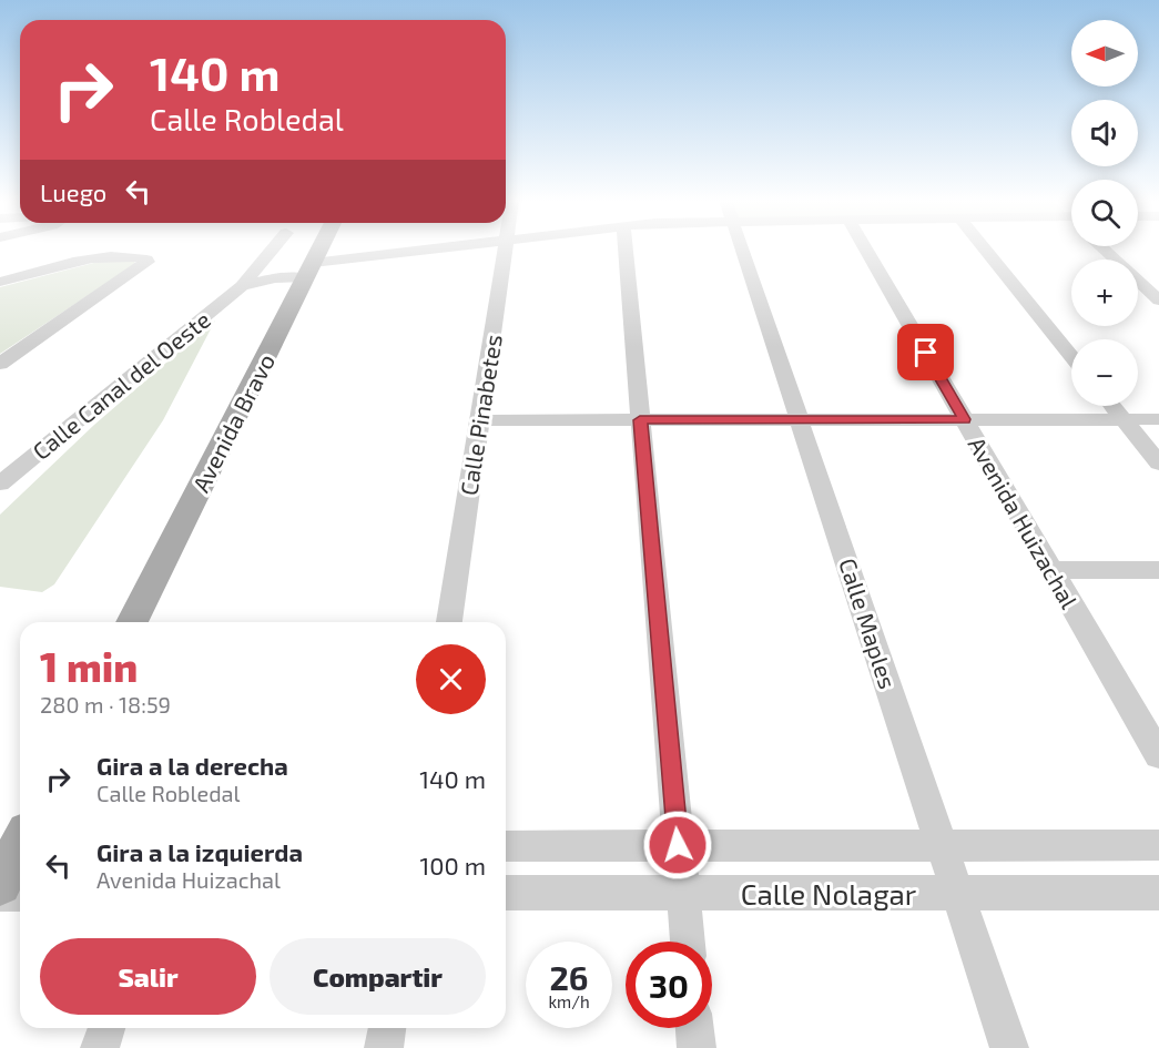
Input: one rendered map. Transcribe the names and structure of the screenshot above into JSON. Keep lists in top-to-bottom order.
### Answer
{
  "streets": {
    "main road": ["Avenida Bravo"],
    "street": [
      "Calle Canal del Oeste",
      "Calle Pinabetes",
      "Avenida Huizachal",
      "Calle Maples",
      "Calle Nolagar"
    ]
  },
  "crossings": [
    ["Calle Canal del Oeste", "Avenida Bravo"],
    ["Calle Maples", "Calle Nolagar"]
  ],
  "north": "left",
  "page": {
    "map_buttons": ["+", "−"],
    "turn": ["140 m", "Calle Robledal"],
    "then": "Luego",
    "heading": ["1 min", "280 m · 18:59"],
    "list": [
      {
        "name": "Gira a la derecha",
        "note": "Calle Robledal",
        "value": "140 m"
      },
      {
        "name": "Gira a la izquierda",
        "note": "Avenida Huizachal",
        "value": "100 m"
      }
    ],
    "buttons": ["Salir", "Compartir"],
    "speed": "26 km/h",
    "limit": "30"
  }
}
